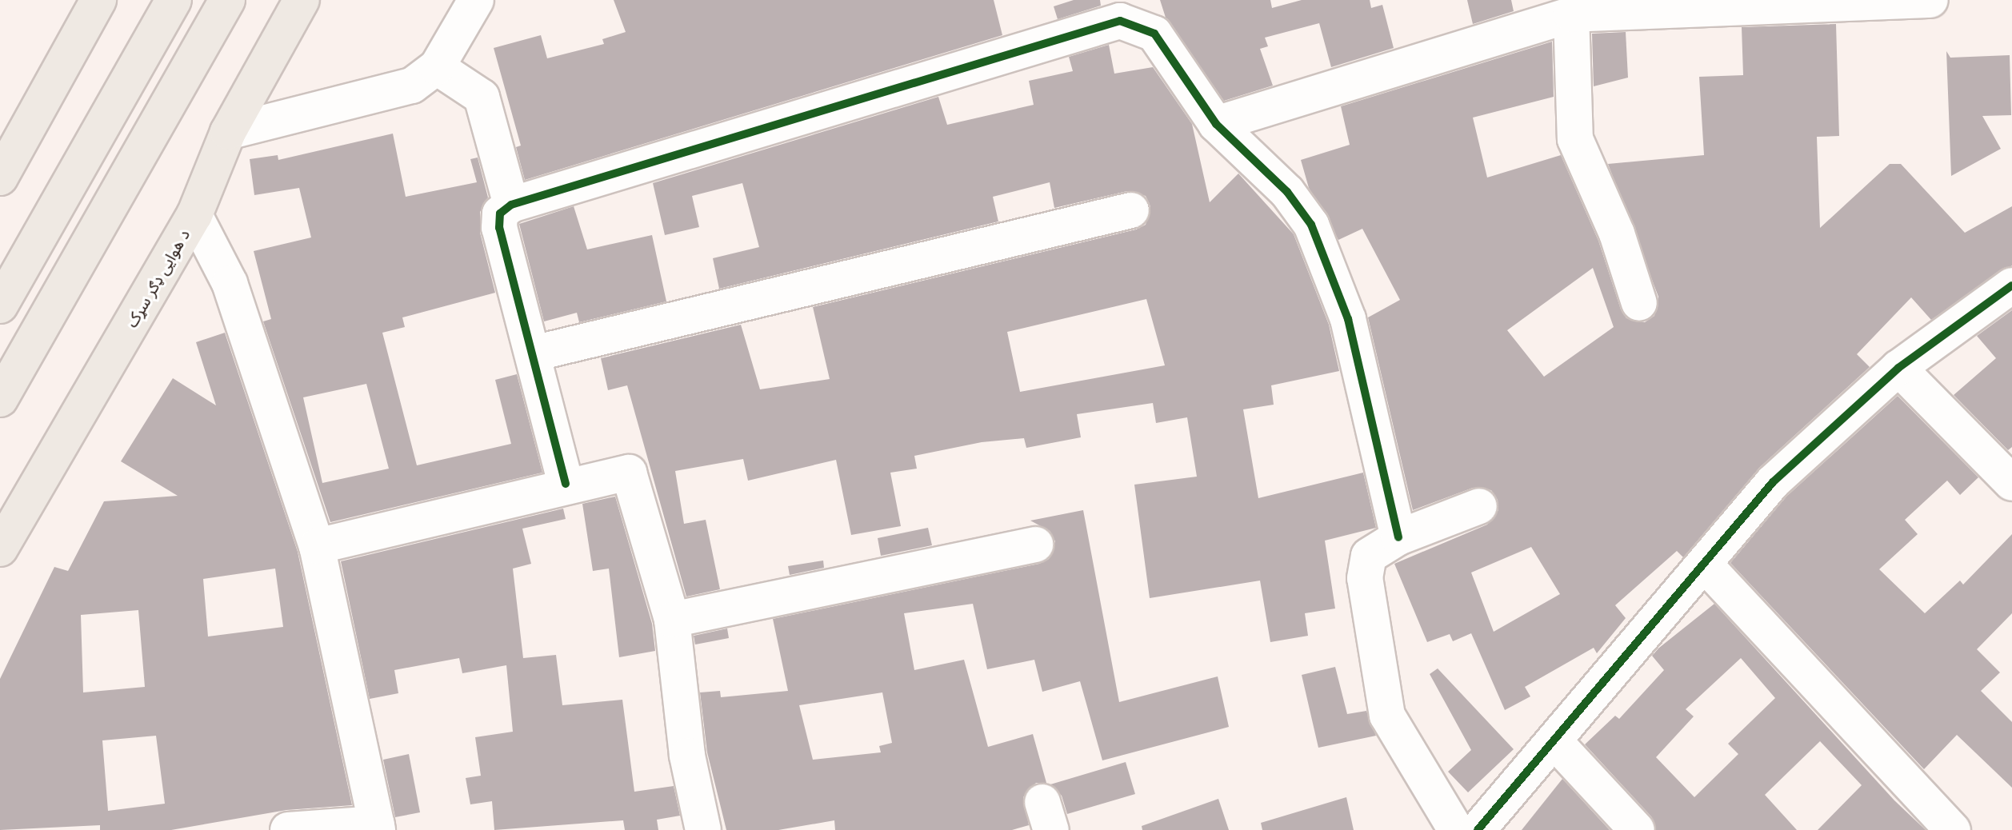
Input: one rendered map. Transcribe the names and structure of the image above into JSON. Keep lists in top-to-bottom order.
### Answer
{
  "streets": {
    "main road": ["د هوایی ډګر سړک"]
  }
}
